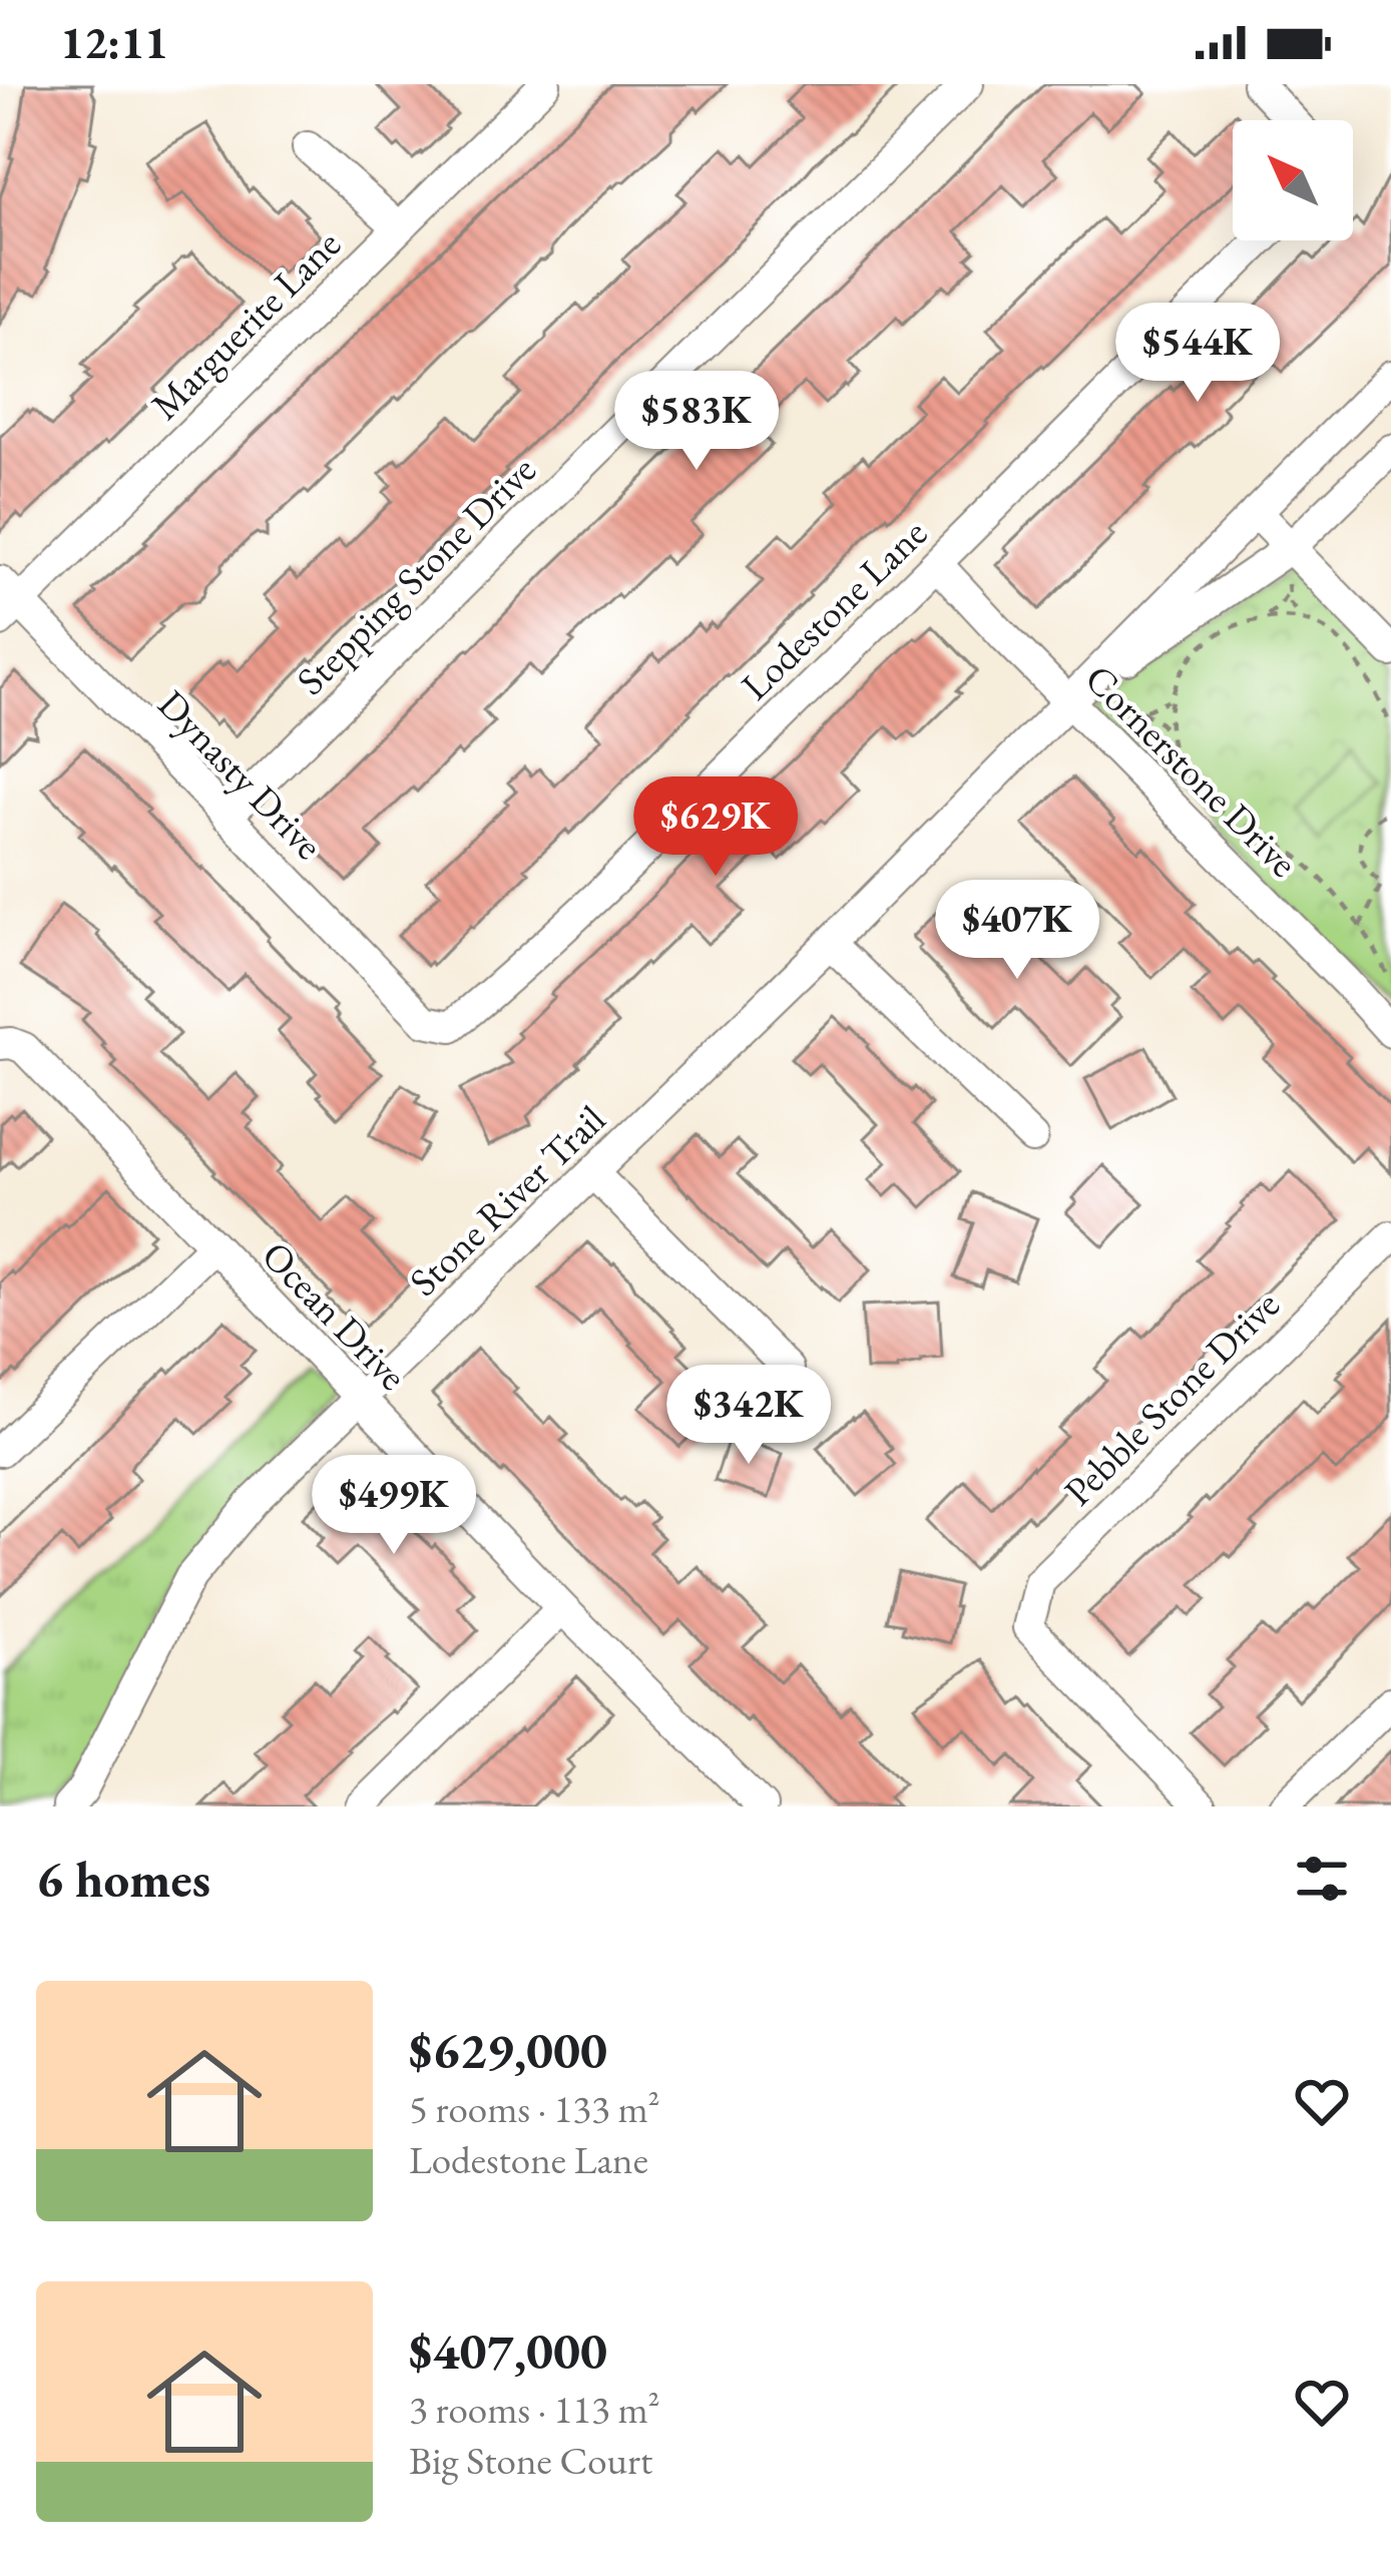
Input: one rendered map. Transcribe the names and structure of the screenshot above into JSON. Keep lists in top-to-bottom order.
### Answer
{
  "streets": {
    "street": [
      "Marguerite Lane",
      "Stepping Stone Drive",
      "Lodestone Lane",
      "Cornerstone Drive",
      "Dynasty Drive",
      "Stone River Trail",
      "Ocean Drive",
      "Pebble Stone Drive"
    ]
  },
  "crossings": [
    ["Marguerite Lane", "Dynasty Drive"],
    ["Stepping Stone Drive", "Dynasty Drive"],
    ["Lodestone Lane", "Cornerstone Drive"],
    ["Lodestone Lane", "Dynasty Drive"],
    ["Cornerstone Drive", "Stone River Trail"],
    ["Stone River Trail", "Ocean Drive"]
  ],
  "north": "top left",
  "page": {
    "status": "12:11",
    "price": [
      "$544K",
      "$583K",
      "$629K",
      "$407K",
      "$342K",
      "$499K"
    ],
    "heading": "6 homes",
    "list": [
      {
        "name": "$629,000",
        "note": "5 rooms · 133 m² · Lodestone Lane"
      },
      {
        "name": "$407,000",
        "note": "3 rooms · 113 m² · Big Stone Court"
      }
    ]
  }
}
